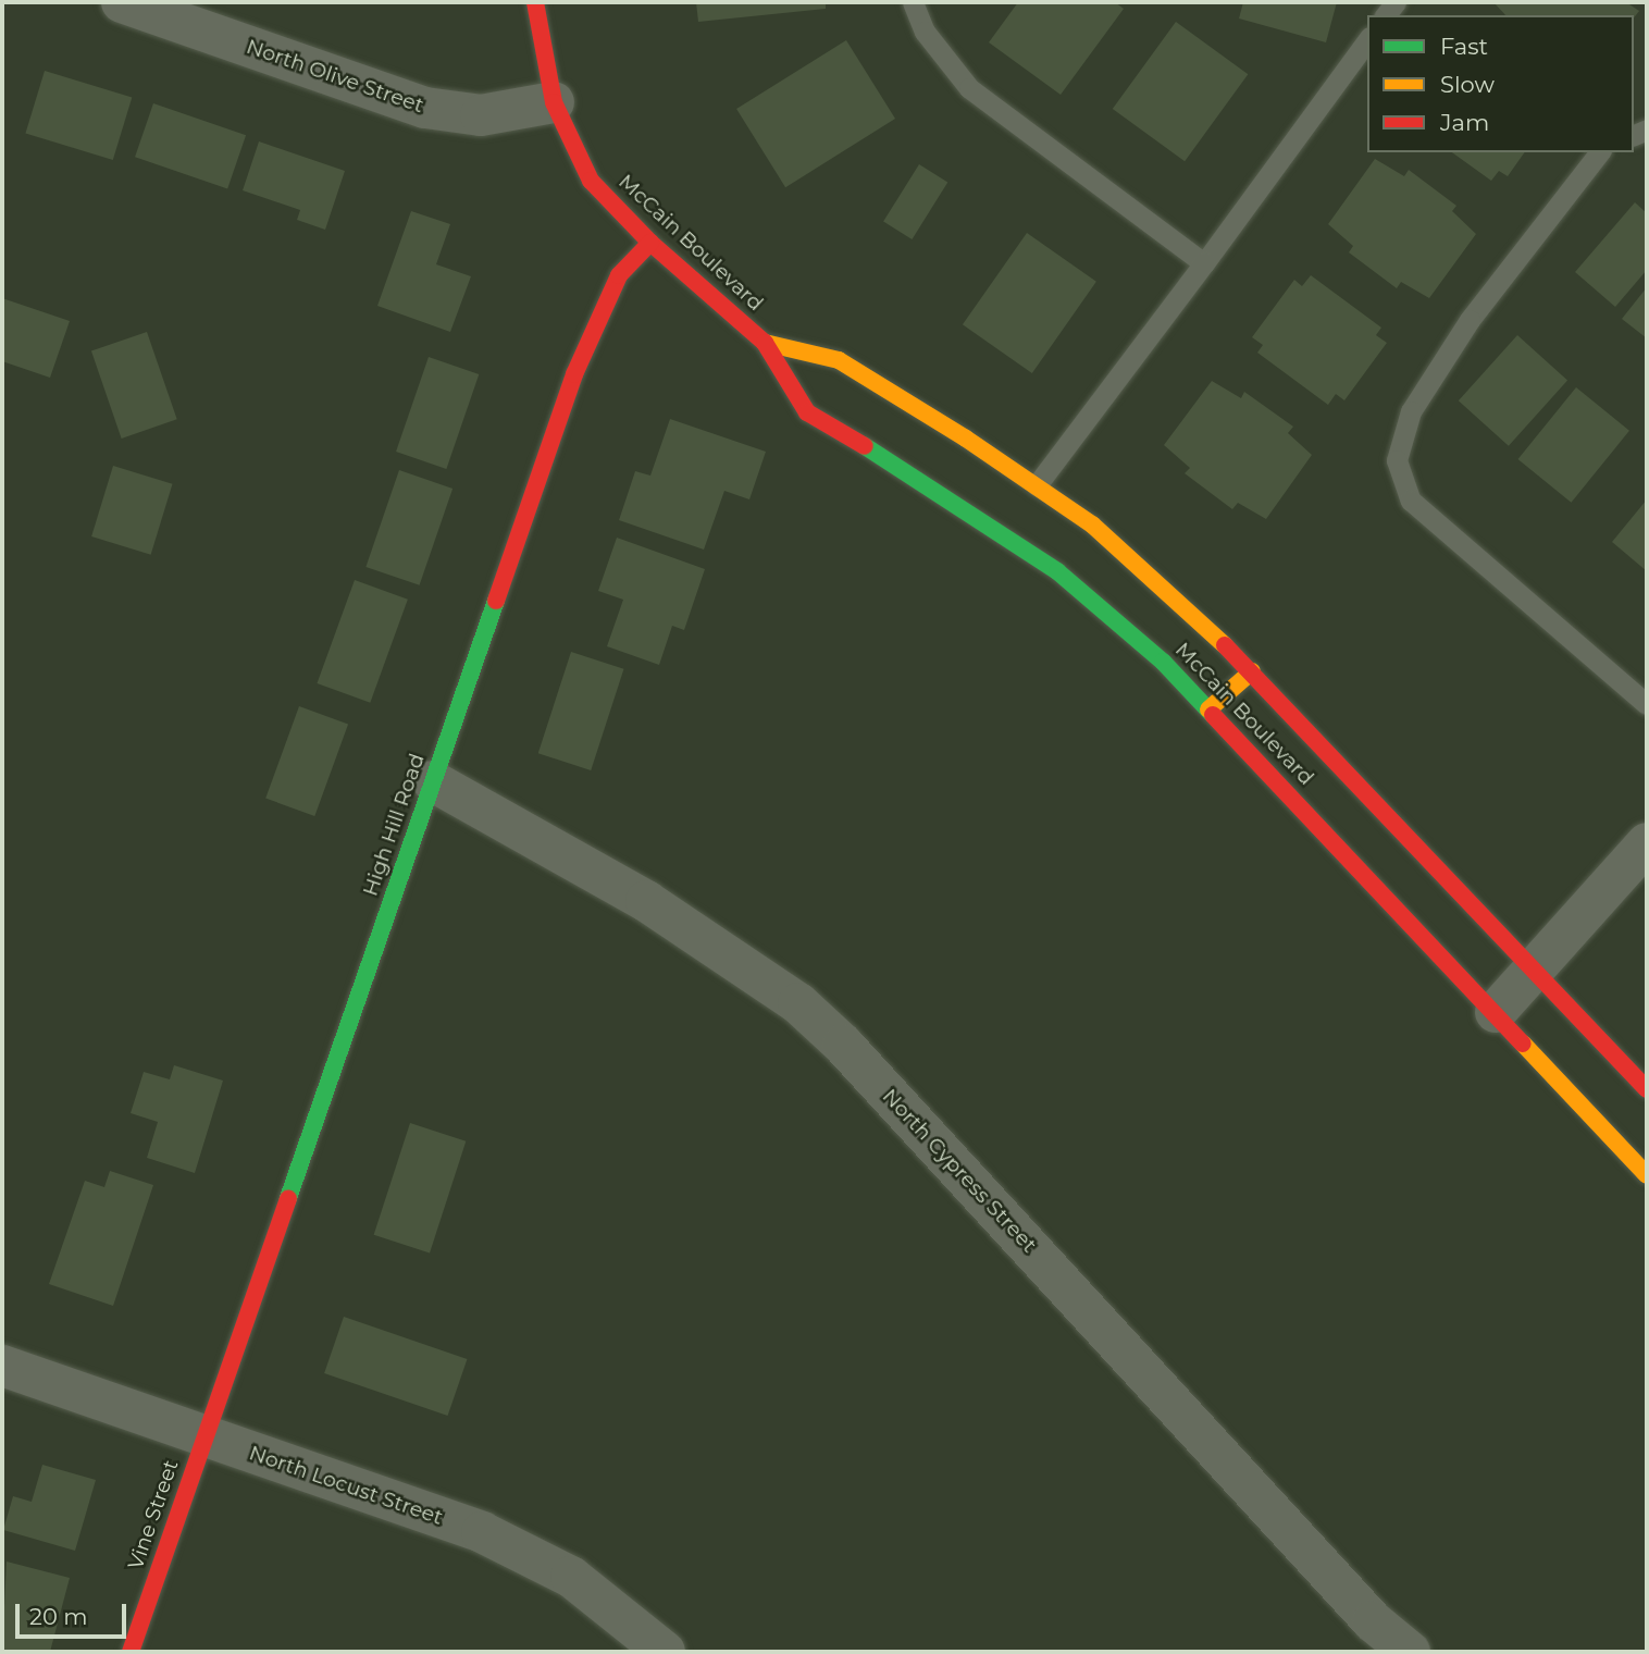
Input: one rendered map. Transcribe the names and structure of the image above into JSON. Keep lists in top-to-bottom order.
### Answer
{
  "streets": {
    "main road": ["McCain Boulevard", "High Hill Road", "Vine Street"],
    "street": ["North Olive Street", "North Cypress Street", "North Locust Street"]
  },
  "crossings": [
    ["North Olive Street", "McCain Boulevard"],
    ["McCain Boulevard", "High Hill Road"],
    ["High Hill Road", "North Cypress Street"],
    ["High Hill Road", "North Locust Street"],
    ["High Hill Road", "Vine Street"],
    ["North Locust Street", "Vine Street"]
  ],
  "legend": ["Fast", "Slow", "Jam"],
  "scale_bar": "20 m"
}
